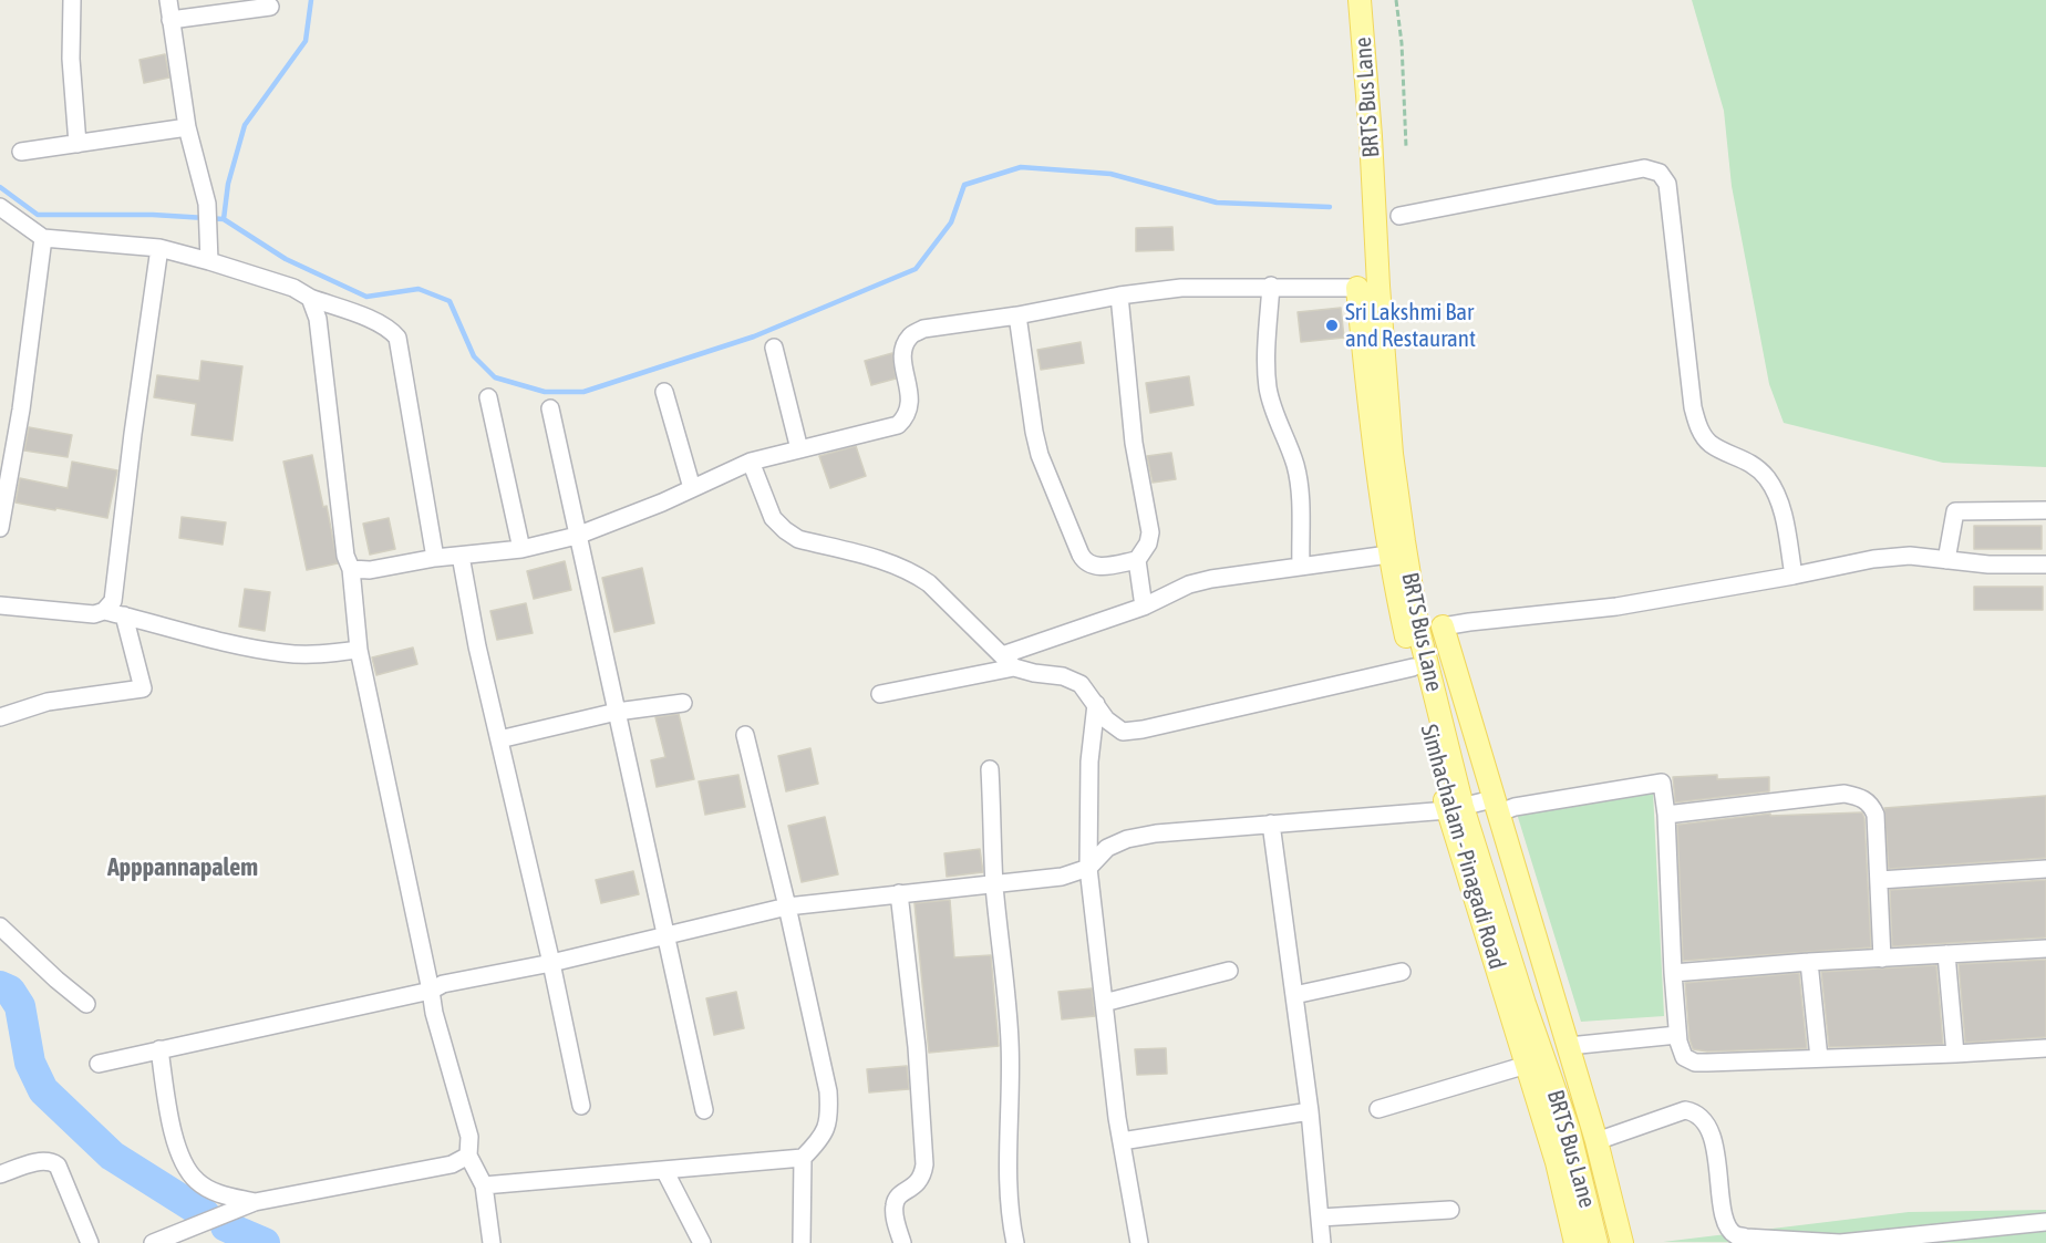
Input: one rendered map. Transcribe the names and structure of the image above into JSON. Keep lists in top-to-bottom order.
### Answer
{
  "streets": {
    "main road": ["BRTS Bus Lane", "Simhachalam - Pinagadi Road"]
  },
  "crossings": [
    ["BRTS Bus Lane", "Simhachalam - Pinagadi Road"]
  ],
  "districts": ["Apppannapalem"],
  "places": ["Sri Lakshmi Bar and Restaurant"]
}
